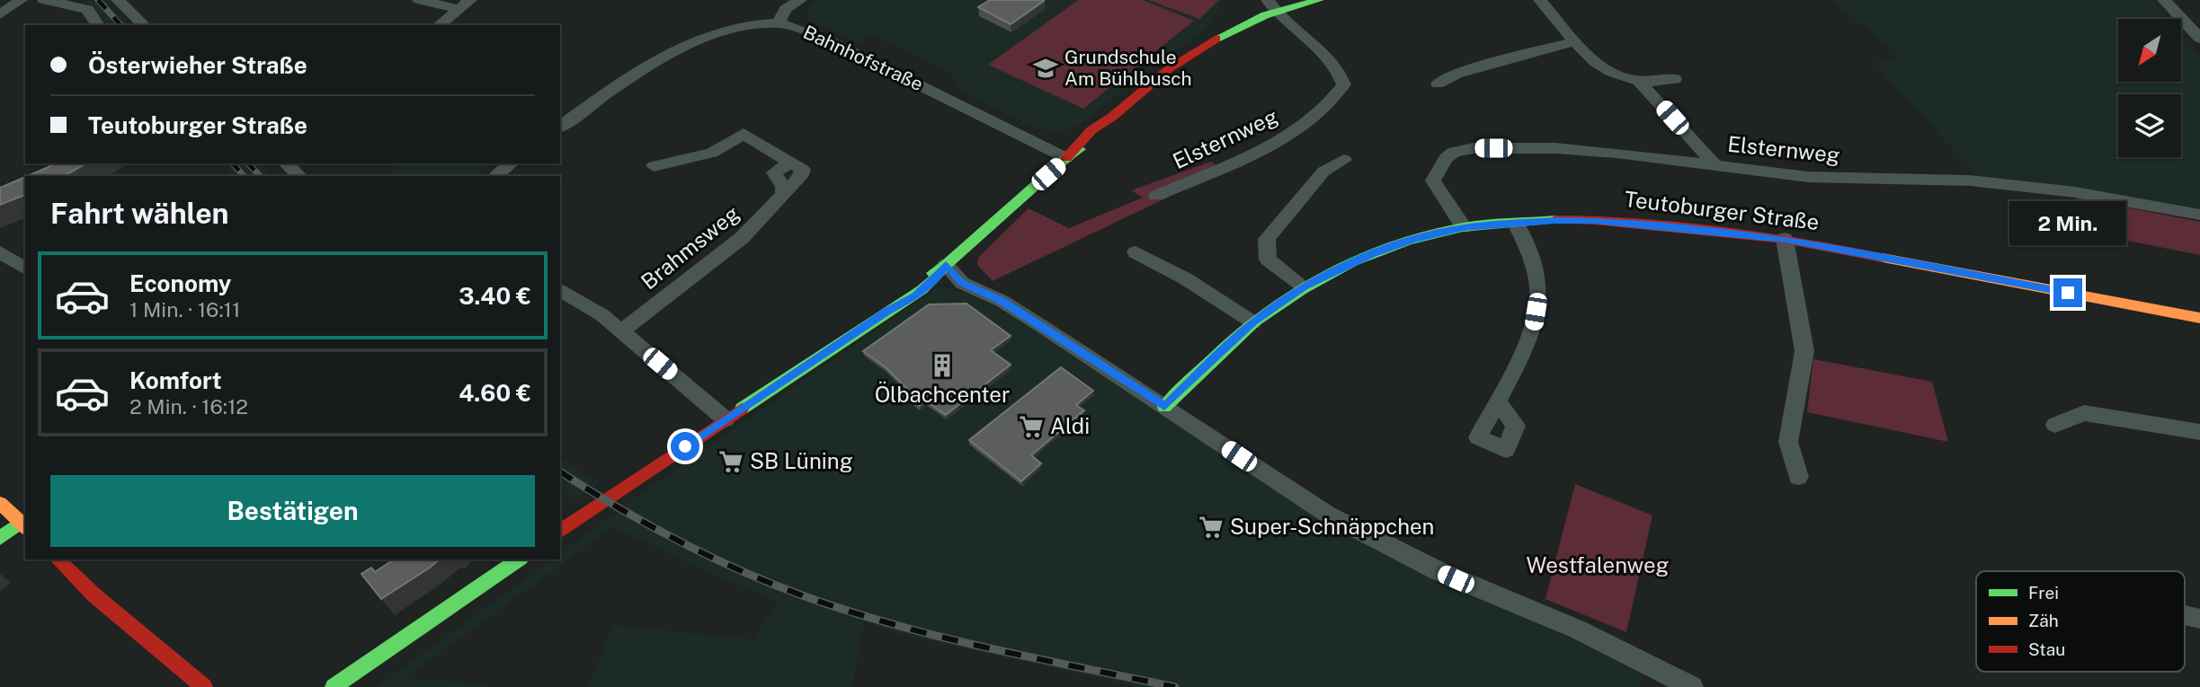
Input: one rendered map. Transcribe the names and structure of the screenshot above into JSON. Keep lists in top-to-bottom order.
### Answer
{
  "streets": {
    "street": [
      "Bahnhofstraße",
      "Elsternweg",
      "Teutoburger Straße",
      "Brahmsweg"
    ]
  },
  "crossings": [
    ["Elsternweg", "Teutoburger Straße"]
  ],
  "parks": ["Westfalenweg"],
  "places": {
    "school or university": ["Grundschule Am Bühlbusch"],
    "building": ["Ölbachcenter"],
    "supermarket": ["Aldi", "SB Lüning", "Super-Schnäppchen"]
  },
  "legend": ["Frei", "Zäh", "Stau"],
  "north": "bottom left",
  "page": {
    "banner": ["Österwieher Straße", "Teutoburger Straße"],
    "heading": "Fahrt wählen",
    "bubble": "2 Min.",
    "list": [
      {
        "name": "Economy",
        "note": "1 Min. · 16:11",
        "value": "3.40 €"
      },
      {
        "name": "Komfort",
        "note": "2 Min. · 16:12",
        "value": "4.60 €"
      }
    ],
    "buttons": "Bestätigen"
  }
}
